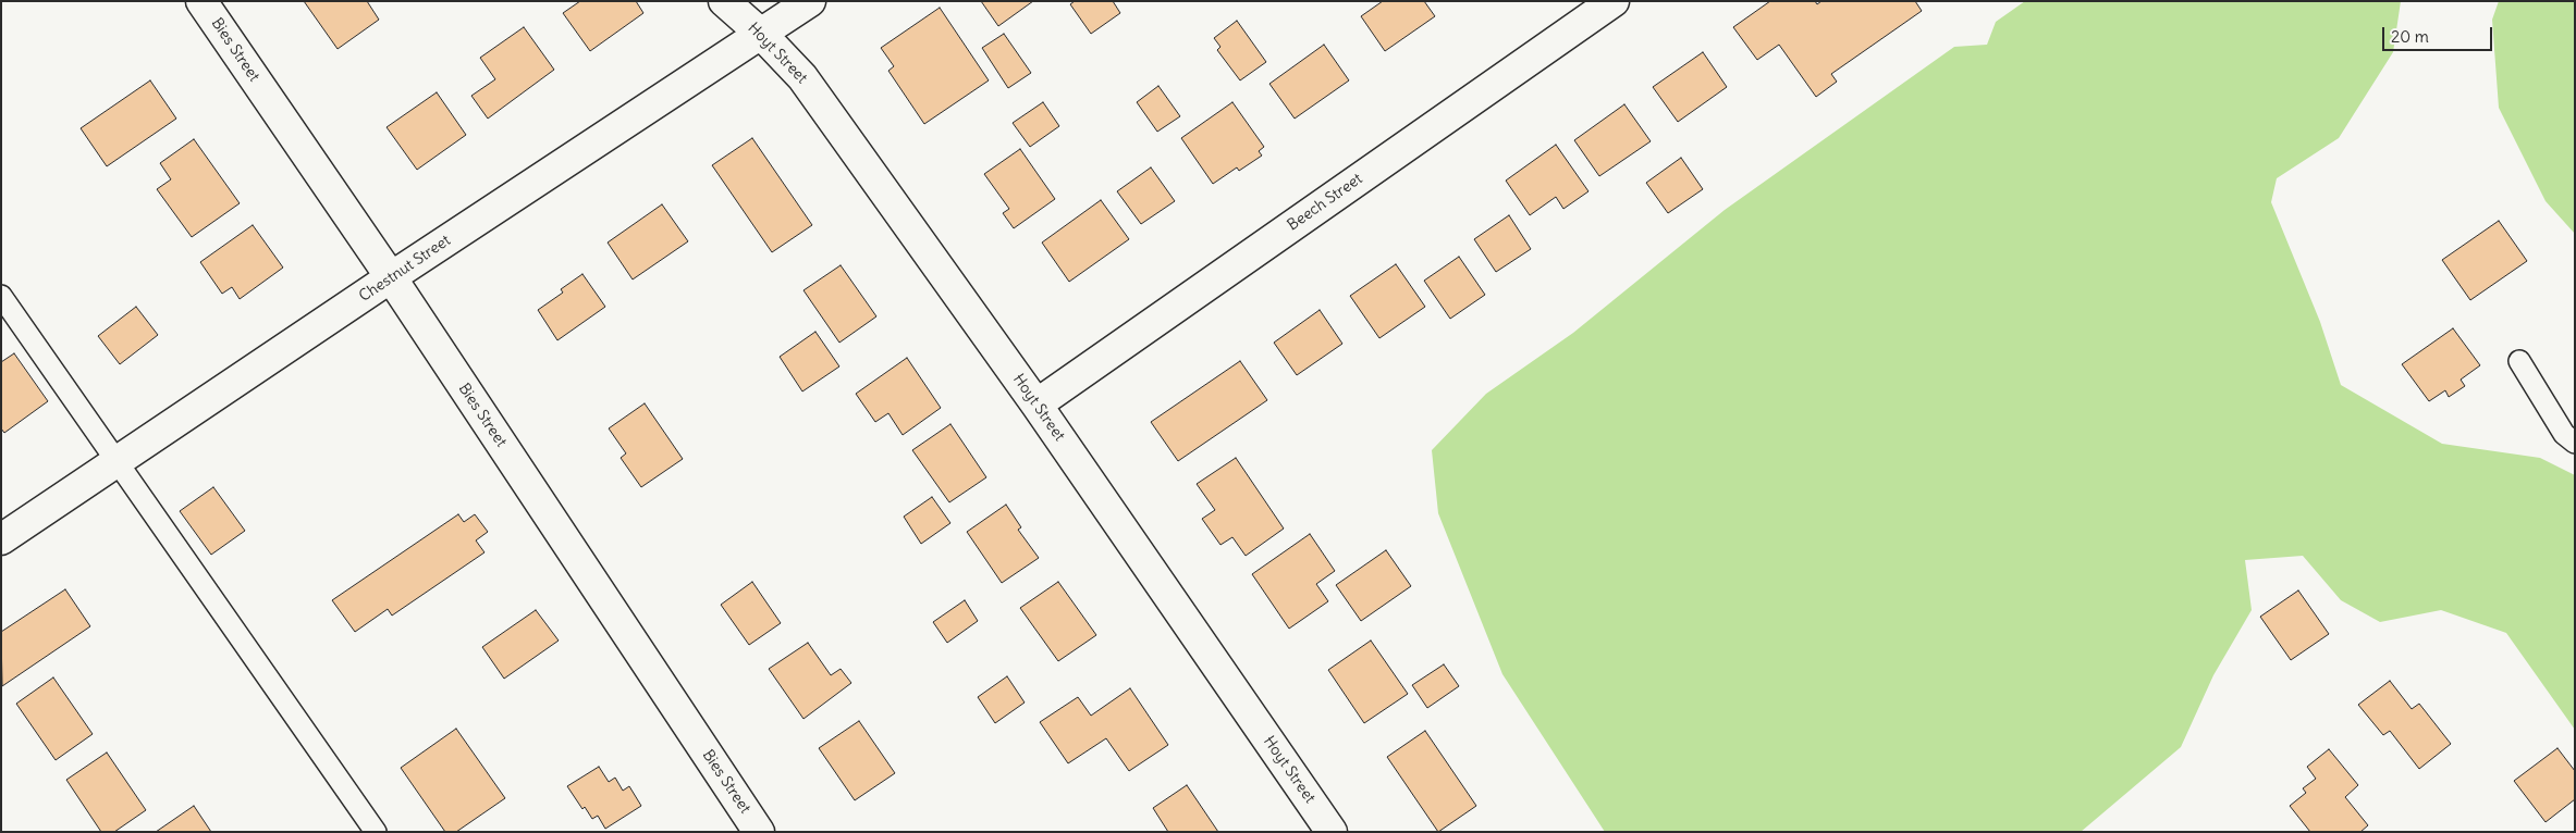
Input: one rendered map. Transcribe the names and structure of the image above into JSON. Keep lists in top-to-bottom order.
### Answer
{
  "streets": {
    "street": [
      "Bies Street",
      "Hoyt Street",
      "Beech Street",
      "Chestnut Street"
    ]
  },
  "crossings": [
    ["Bies Street", "Chestnut Street"],
    ["Hoyt Street", "Beech Street"],
    ["Hoyt Street", "Chestnut Street"]
  ],
  "scale_bar": "20 m"
}
